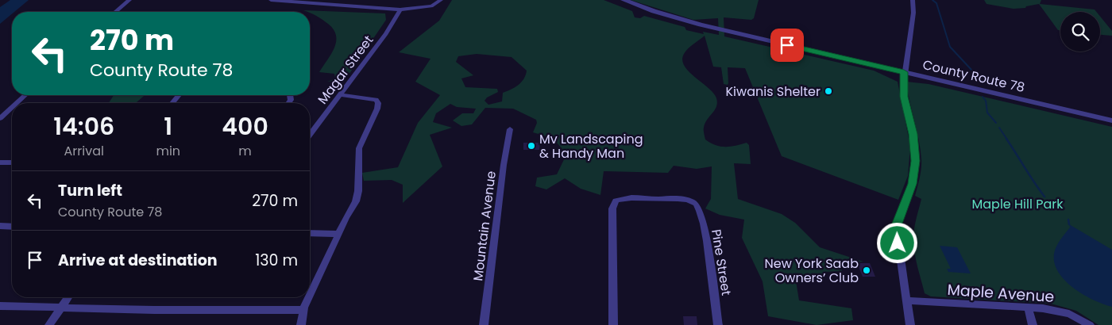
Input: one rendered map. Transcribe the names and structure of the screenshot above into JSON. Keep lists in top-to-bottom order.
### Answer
{
  "streets": {
    "street": [
      "Magar Street",
      "County Route 78",
      "Mountain Avenue",
      "Pine Street",
      "Maple Avenue"
    ]
  },
  "parks": ["Maple Hill Park"],
  "places": ["Kiwanis Shelter", "Mv Landscaping & Handy Man", "New York Saab Owners’ Club"],
  "page": {
    "turn": ["270 m", "County Route 78"],
    "eta": [
      "14:06",
      "Arrival",
      "1",
      "min",
      "400",
      "m"
    ],
    "list": [
      {
        "name": "Turn left",
        "note": "County Route 78",
        "value": "270 m"
      },
      {
        "name": "Arrive at destination",
        "value": "130 m"
      }
    ]
  }
}
